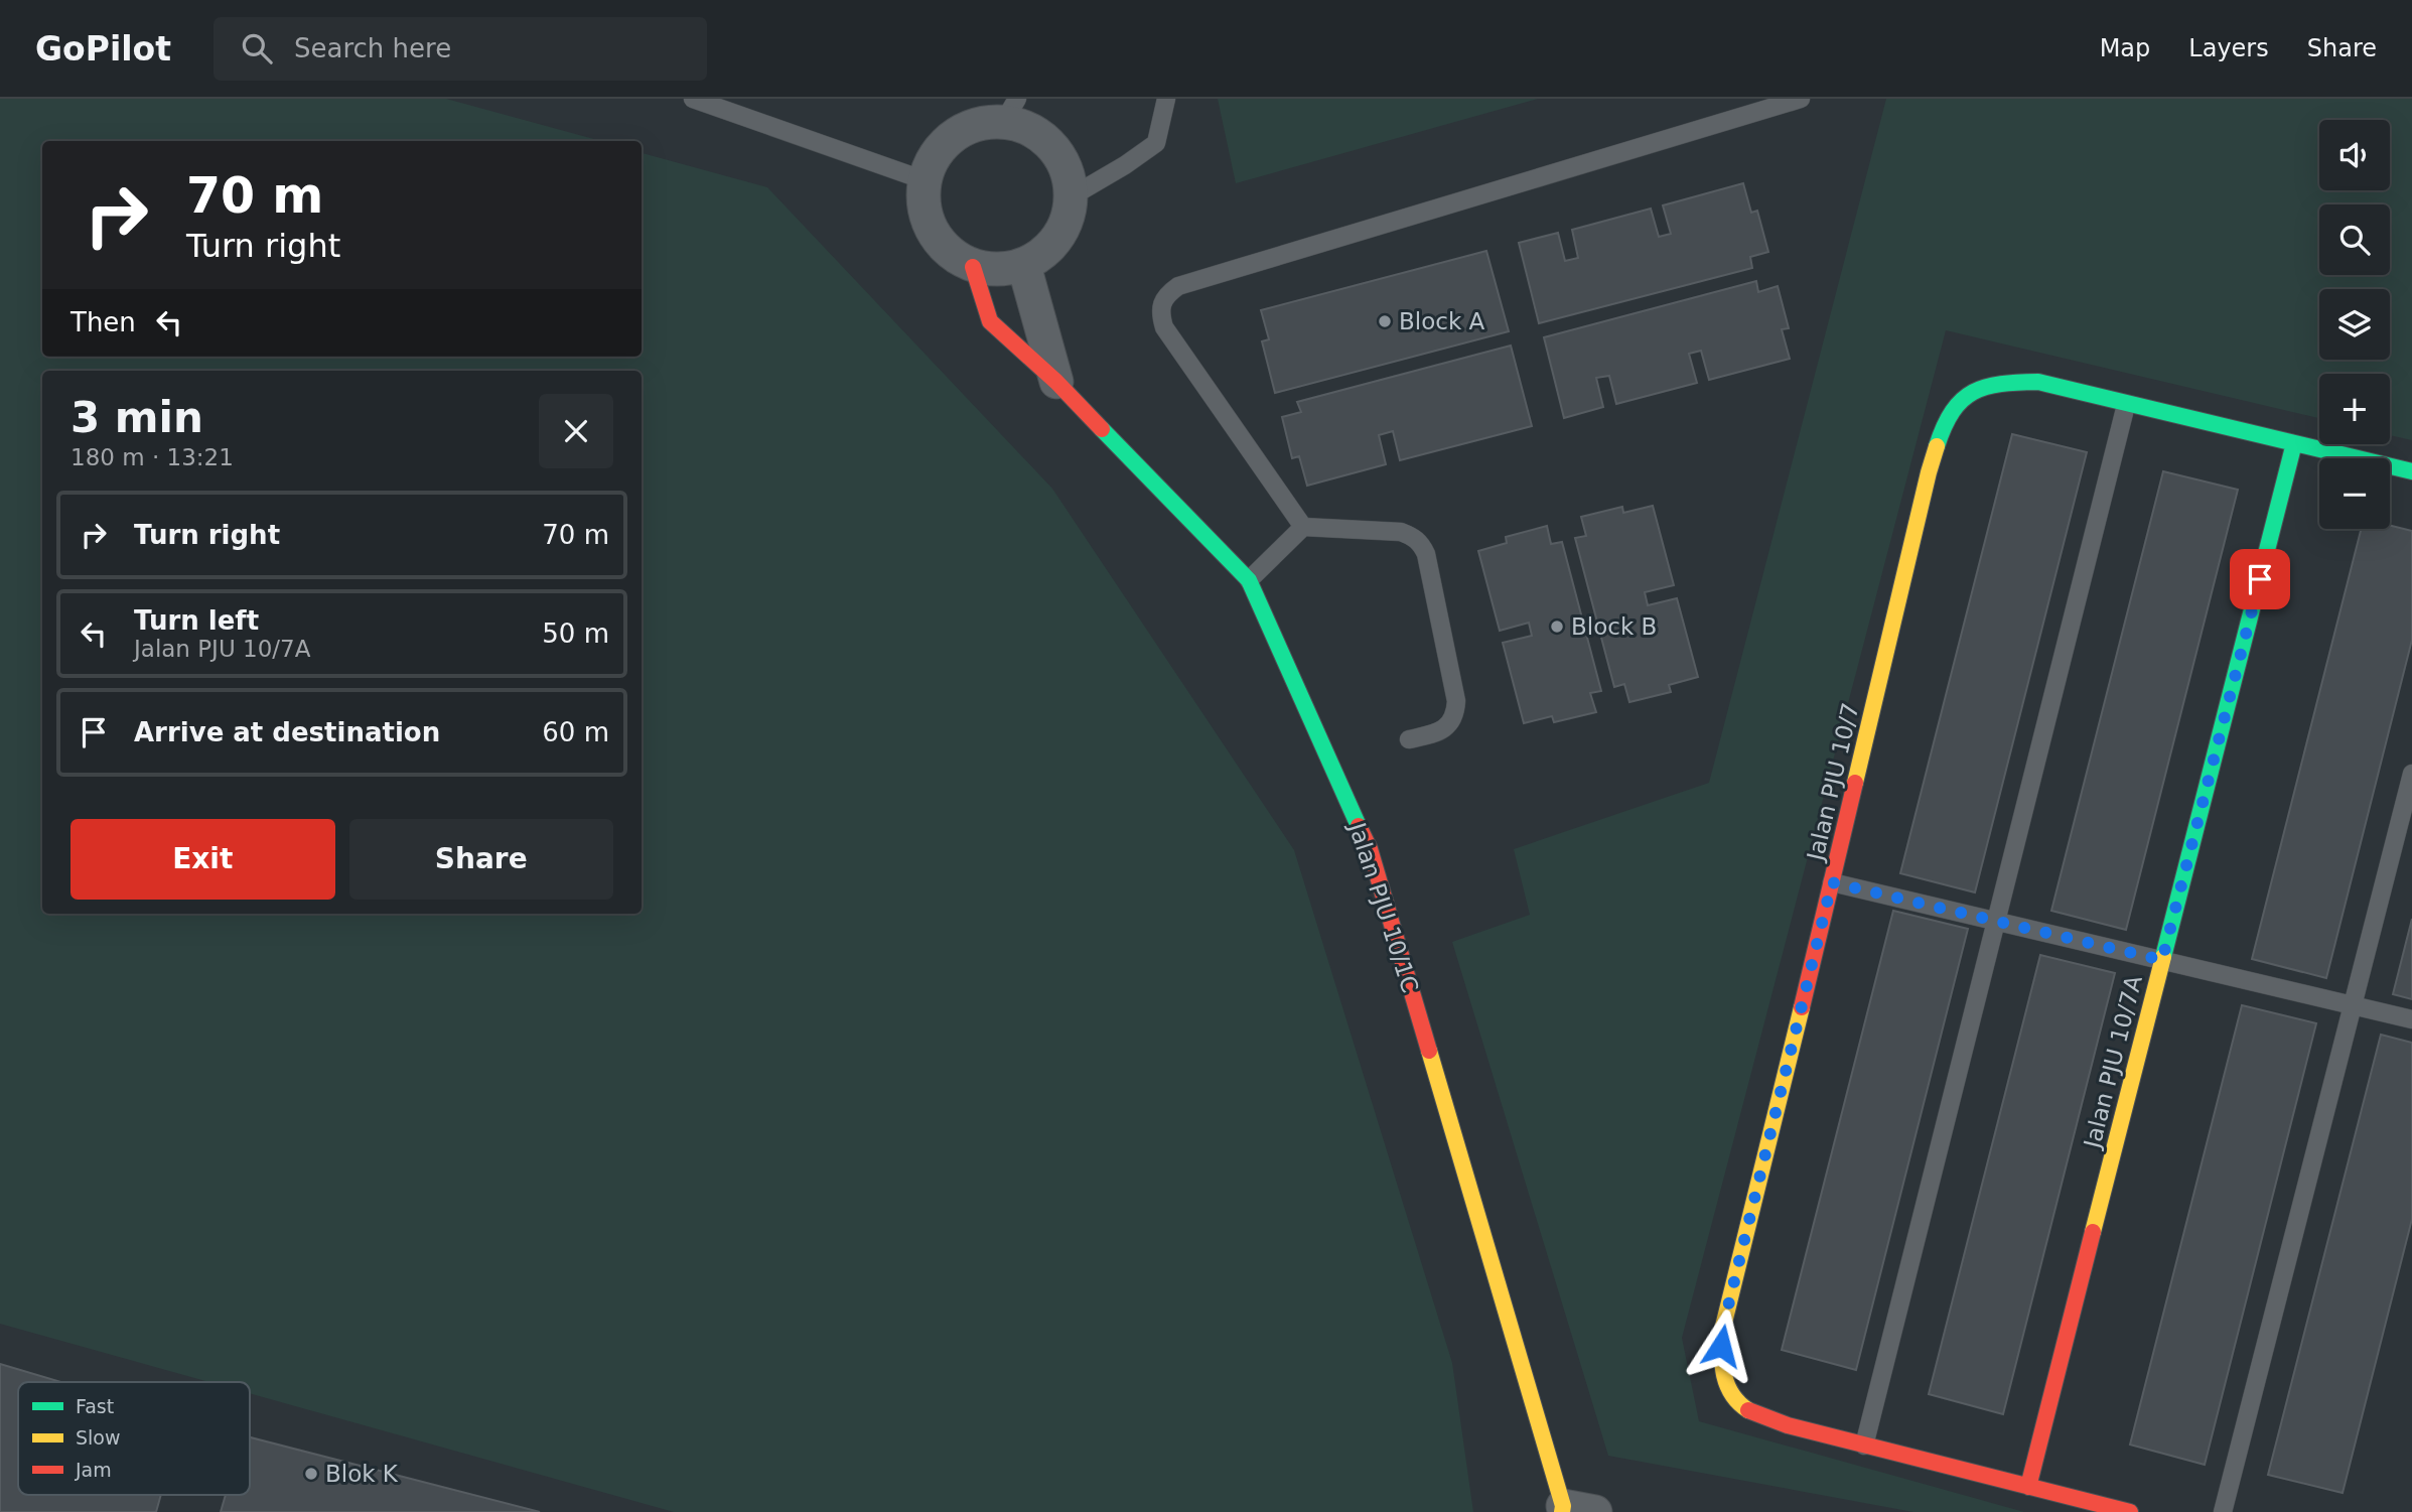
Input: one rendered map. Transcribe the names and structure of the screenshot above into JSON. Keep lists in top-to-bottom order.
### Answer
{
  "streets": {
    "street": ["Jalan PJU 10/7", "Jalan PJU 10/1C", "Jalan PJU 10/7A"]
  },
  "places": ["Block A", "Block B", "Blok K"],
  "legend": ["Fast", "Slow", "Jam"],
  "page": {
    "header": "GoPilot",
    "search": "Search here",
    "nav": ["Map", "Layers", "Share"],
    "map_buttons": ["+", "−"],
    "turn": ["70 m", "Turn right"],
    "then": "Then",
    "heading": ["3 min", "180 m · 13:21"],
    "list": [
      {
        "name": "Turn right",
        "value": "70 m"
      },
      {
        "name": "Turn left",
        "note": "Jalan PJU 10/7A",
        "value": "50 m"
      },
      {
        "name": "Arrive at destination",
        "value": "60 m"
      }
    ],
    "buttons": ["Exit", "Share"]
  }
}
